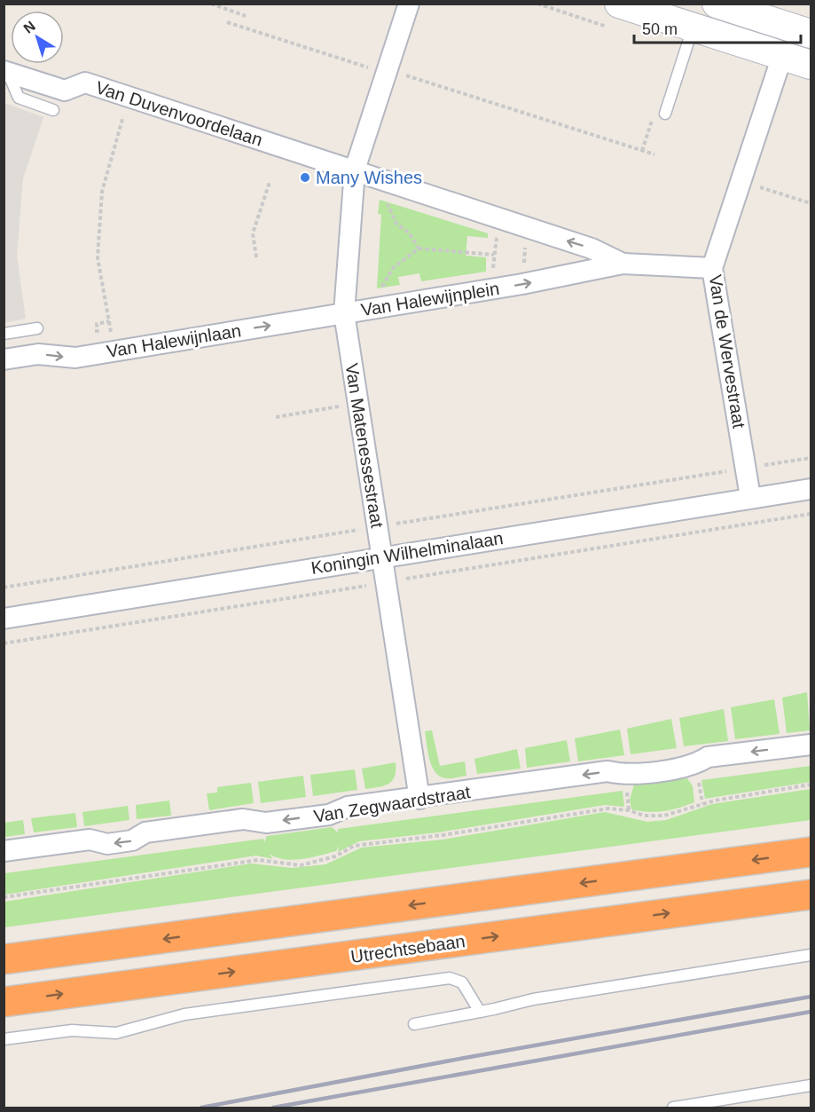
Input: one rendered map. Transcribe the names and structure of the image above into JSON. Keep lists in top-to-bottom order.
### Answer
{
  "streets": {
    "highway": ["Utrechtsebaan"],
    "street": [
      "Van Duvenvoordelaan",
      "Van Halewijnplein",
      "Van Halewijnlaan",
      "Van de Wervestraat",
      "Van Matenessestraat",
      "Koningin Wilhelminalaan",
      "Van Zegwaardstraat"
    ]
  },
  "crossings": [
    ["Van Duvenvoordelaan", "Van Halewijnplein"],
    ["Van Halewijnplein", "Van Halewijnlaan"],
    ["Van Halewijnplein", "Van de Wervestraat"],
    ["Van Halewijnplein", "Van Matenessestraat"],
    ["Van Halewijnlaan", "Van Matenessestraat"],
    ["Van de Wervestraat", "Koningin Wilhelminalaan"],
    ["Van Matenessestraat", "Koningin Wilhelminalaan"],
    ["Van Matenessestraat", "Van Zegwaardstraat"]
  ],
  "one_way": ["Van Halewijnlaan", "Van Zegwaardstraat"],
  "places": ["Many Wishes"],
  "scale_bar": "50 m",
  "north": "top left"
}
